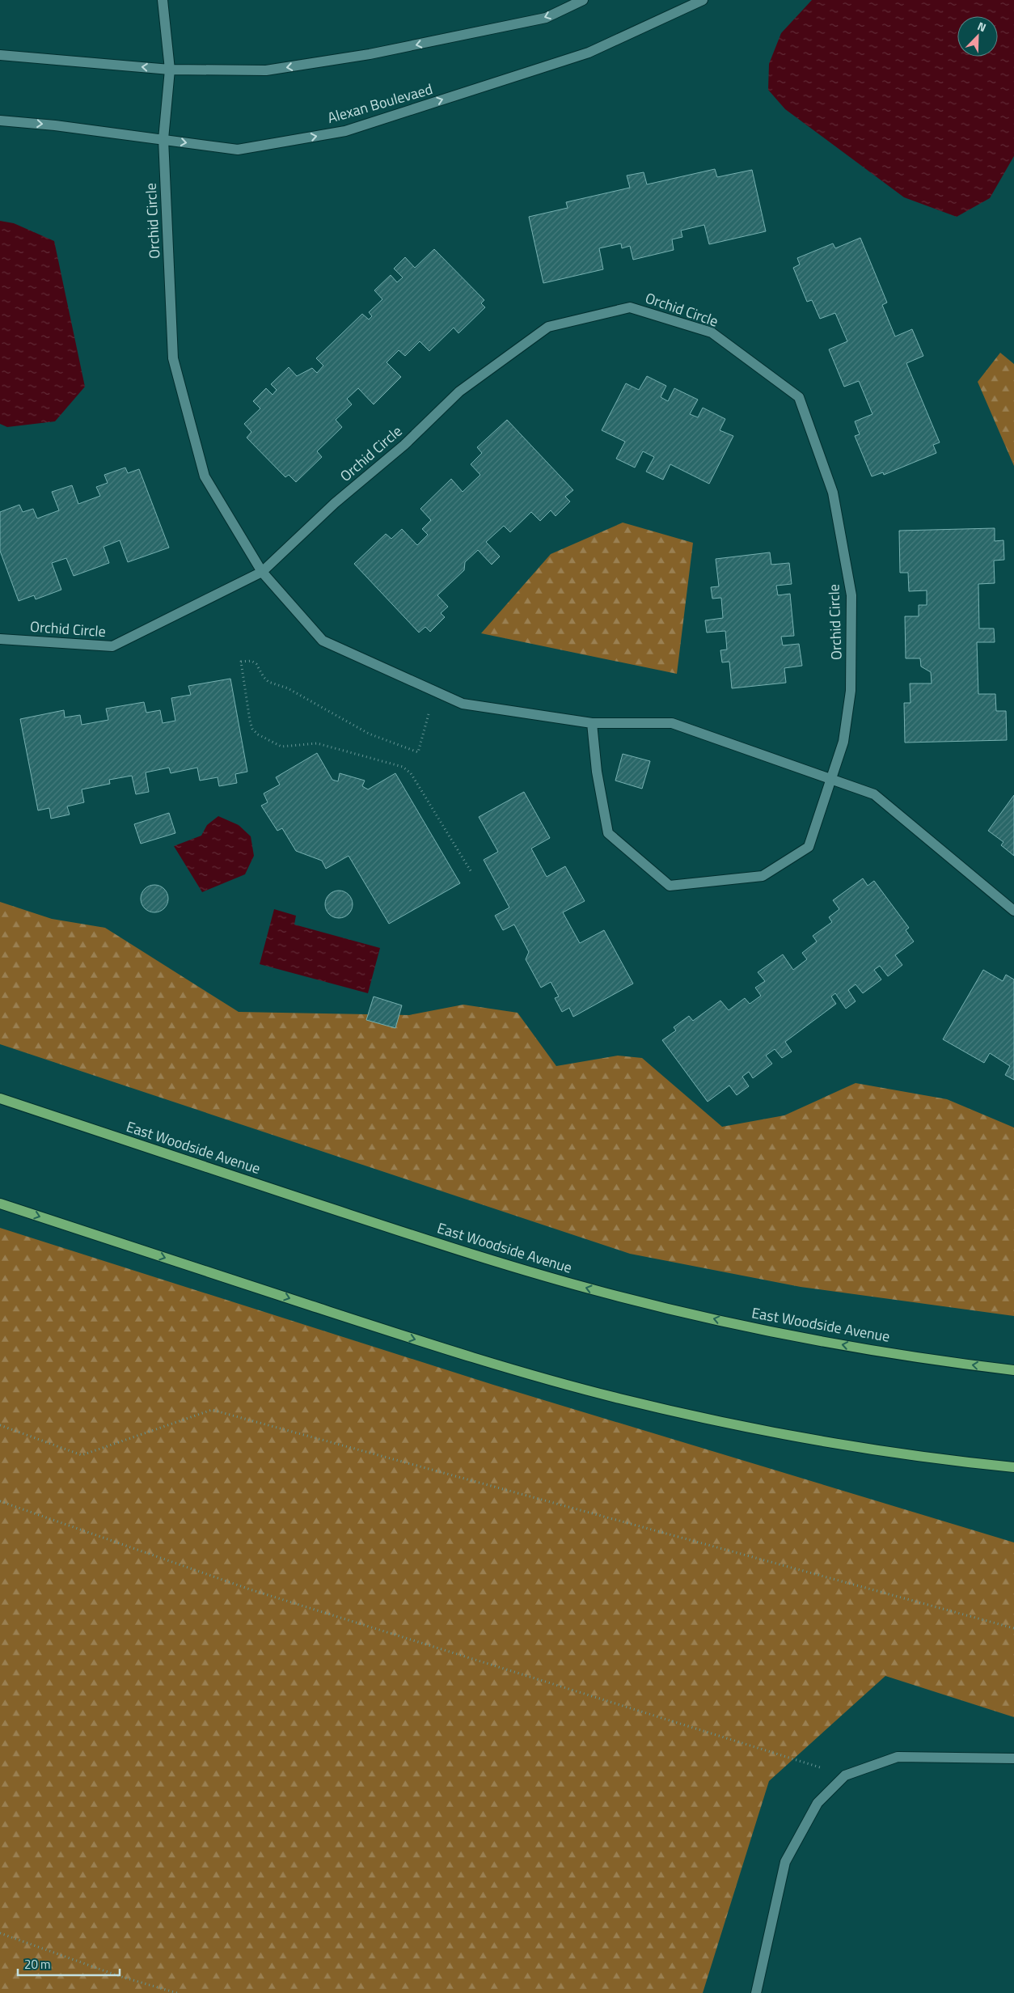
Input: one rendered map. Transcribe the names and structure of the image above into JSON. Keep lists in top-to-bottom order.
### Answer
{
  "streets": {
    "main road": ["East Woodside Avenue"],
    "street": ["Alexan Boulevaed", "Orchid Circle"]
  },
  "crossings": [
    ["Alexan Boulevaed", "Orchid Circle"]
  ],
  "one_way": ["East Woodside Avenue"],
  "scale_bar": "20 m",
  "north": "top right"
}
